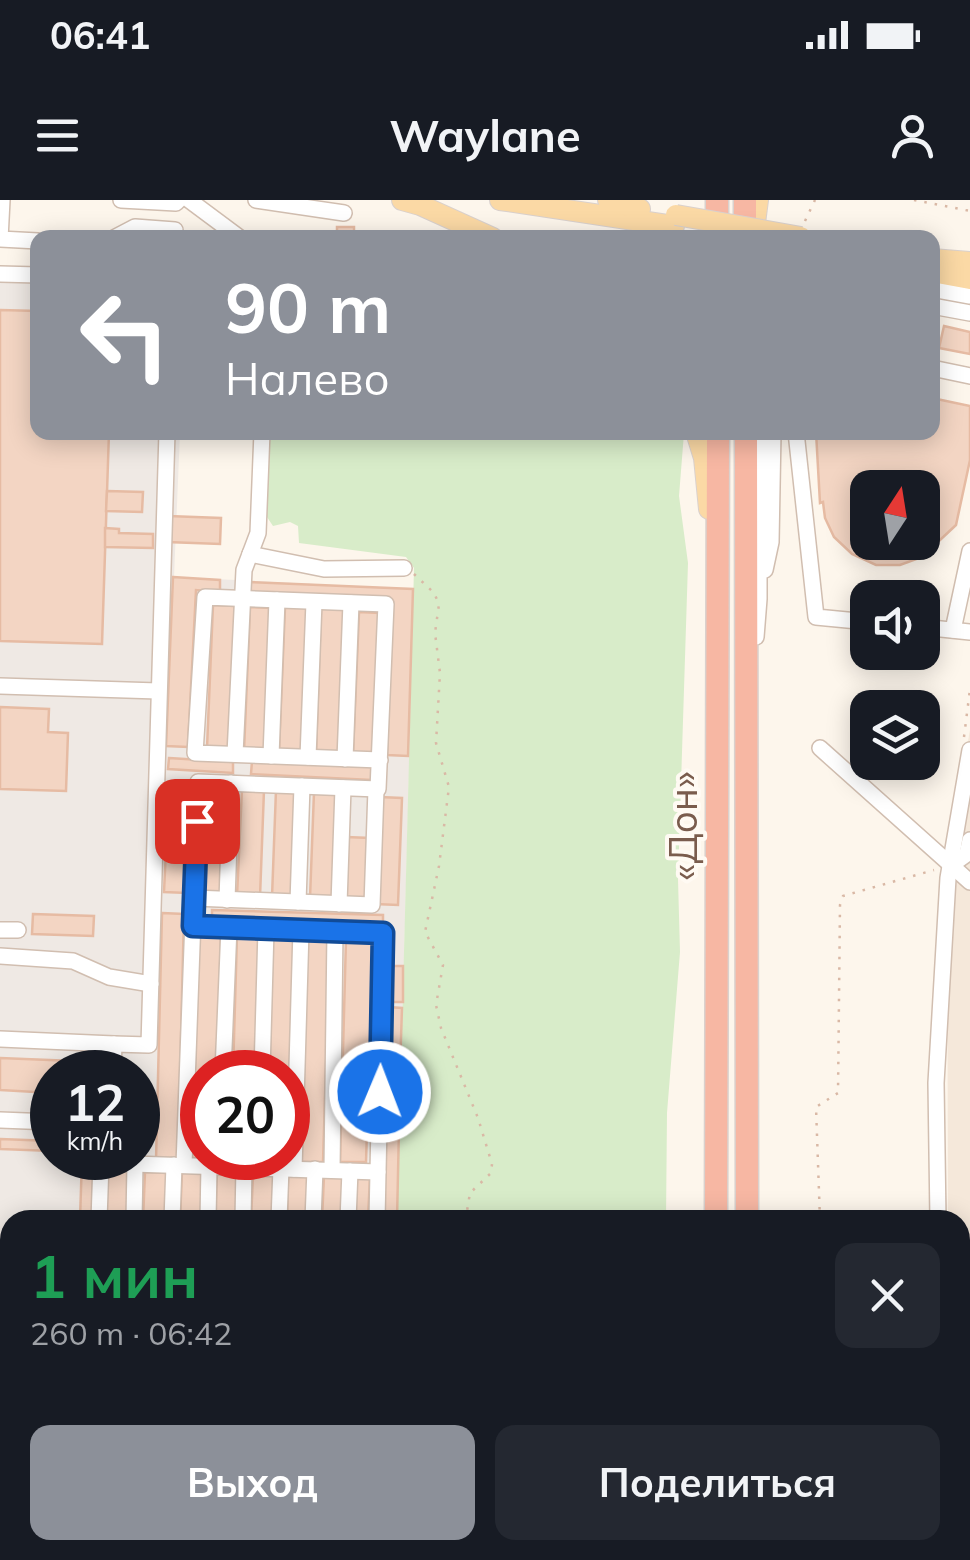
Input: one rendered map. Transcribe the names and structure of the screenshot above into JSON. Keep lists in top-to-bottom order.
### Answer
{
  "streets": {
    "highway": ["«Дон»"]
  },
  "north": "top",
  "page": {
    "status": "06:41",
    "header": "Waylane",
    "turn": ["90 m", "Налево"],
    "speed": "12 km/h",
    "limit": "20",
    "heading": ["1 мин", "260 m · 06:42"],
    "buttons": ["Выход", "Поделиться"]
  }
}
